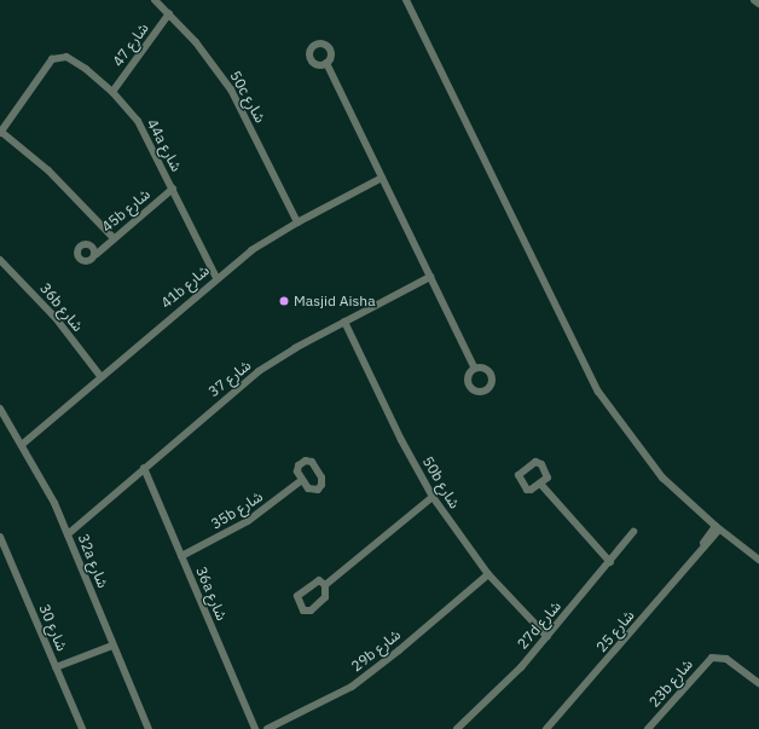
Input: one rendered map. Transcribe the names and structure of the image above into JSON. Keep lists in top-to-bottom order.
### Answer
{
  "streets": {
    "street": [
      "شارع 47",
      "50c شارع",
      "44a شارع",
      "45b شارع",
      "41b شارع",
      "36b شارع",
      "شارع 37",
      "50b شارع",
      "35b شارع",
      "32a شارع",
      "36a شارع",
      "27d شارع",
      "شارع 30",
      "شارع 25",
      "29b شارع",
      "23b شارع"
    ]
  },
  "crossings": [
    ["شارع 47", "50c شارع"],
    ["شارع 47", "44a شارع"],
    ["50c شارع", "41b شارع"],
    ["44a شارع", "45b شارع"],
    ["44a شارع", "41b شارع"],
    ["41b شارع", "36b شارع"],
    ["41b شارع", "32a شارع"],
    ["شارع 37", "50b شارع"],
    ["شارع 37", "32a شارع"],
    ["شارع 37", "36a شارع"],
    ["50b شارع", "27d شارع"],
    ["50b شارع", "29b شارع"],
    ["35b شارع", "36a شارع"]
  ],
  "places": ["Masjid Aisha"]
}
